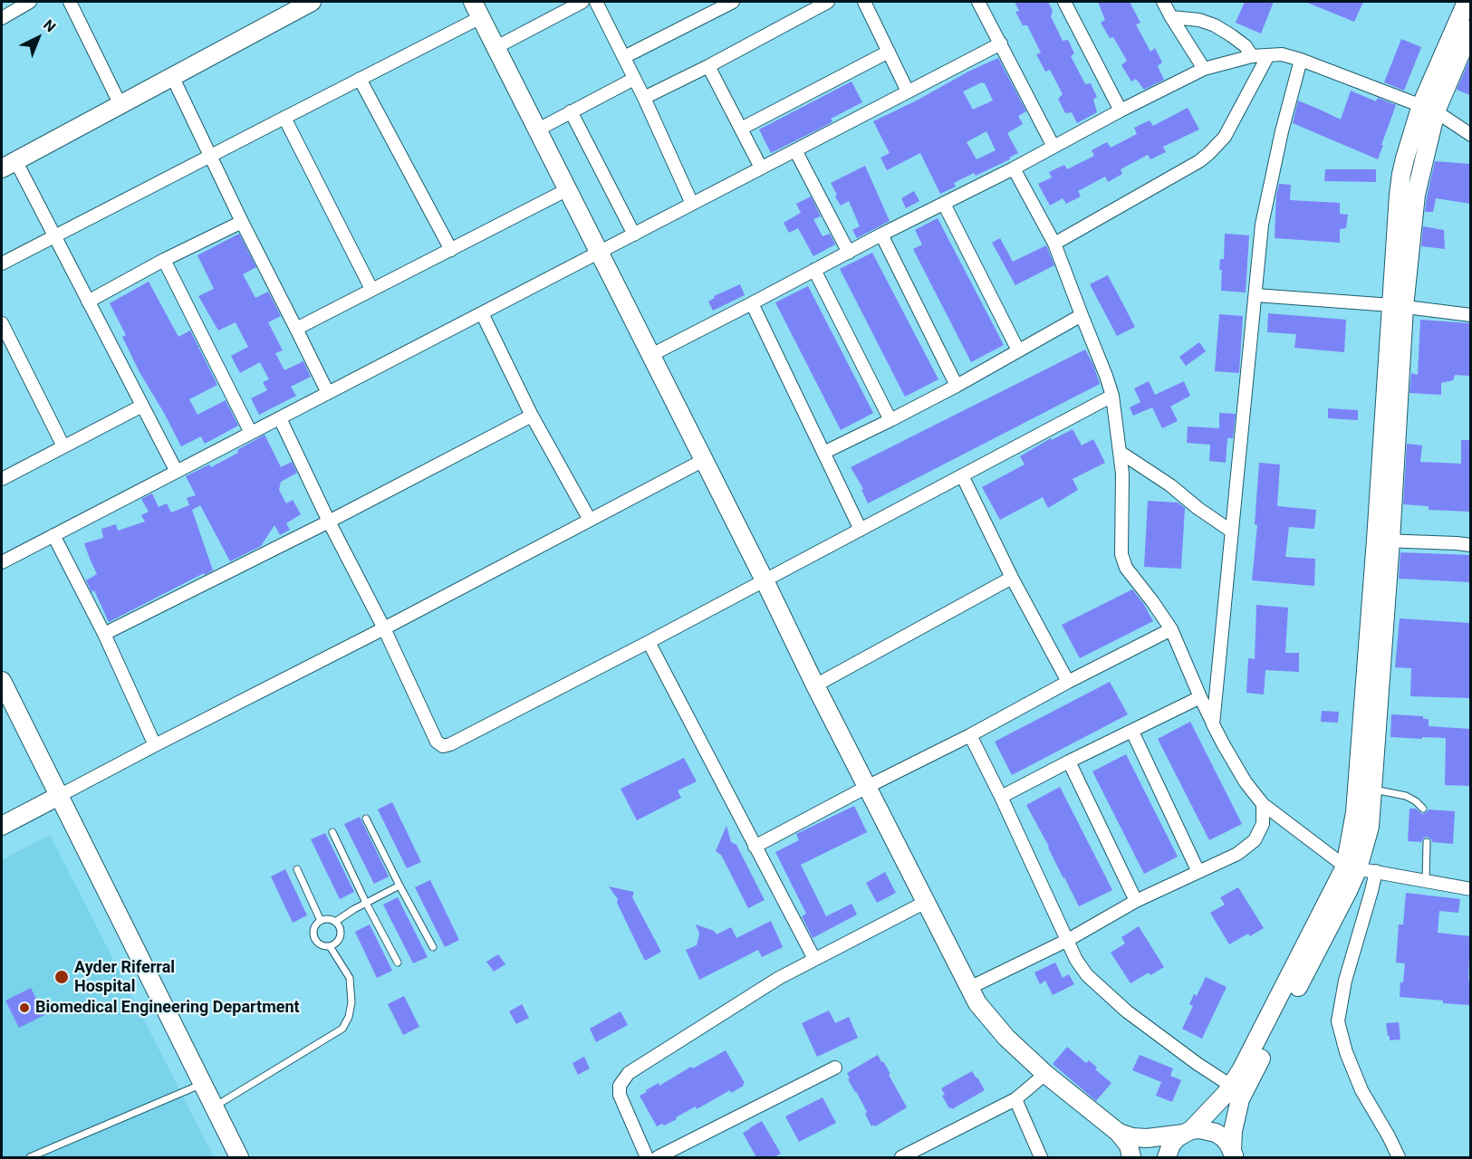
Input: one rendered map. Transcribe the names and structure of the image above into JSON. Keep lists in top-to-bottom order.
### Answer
{
  "places": ["Ayder Riferral Hospital", "Biomedical Engineering Department"],
  "north": "top right"
}
